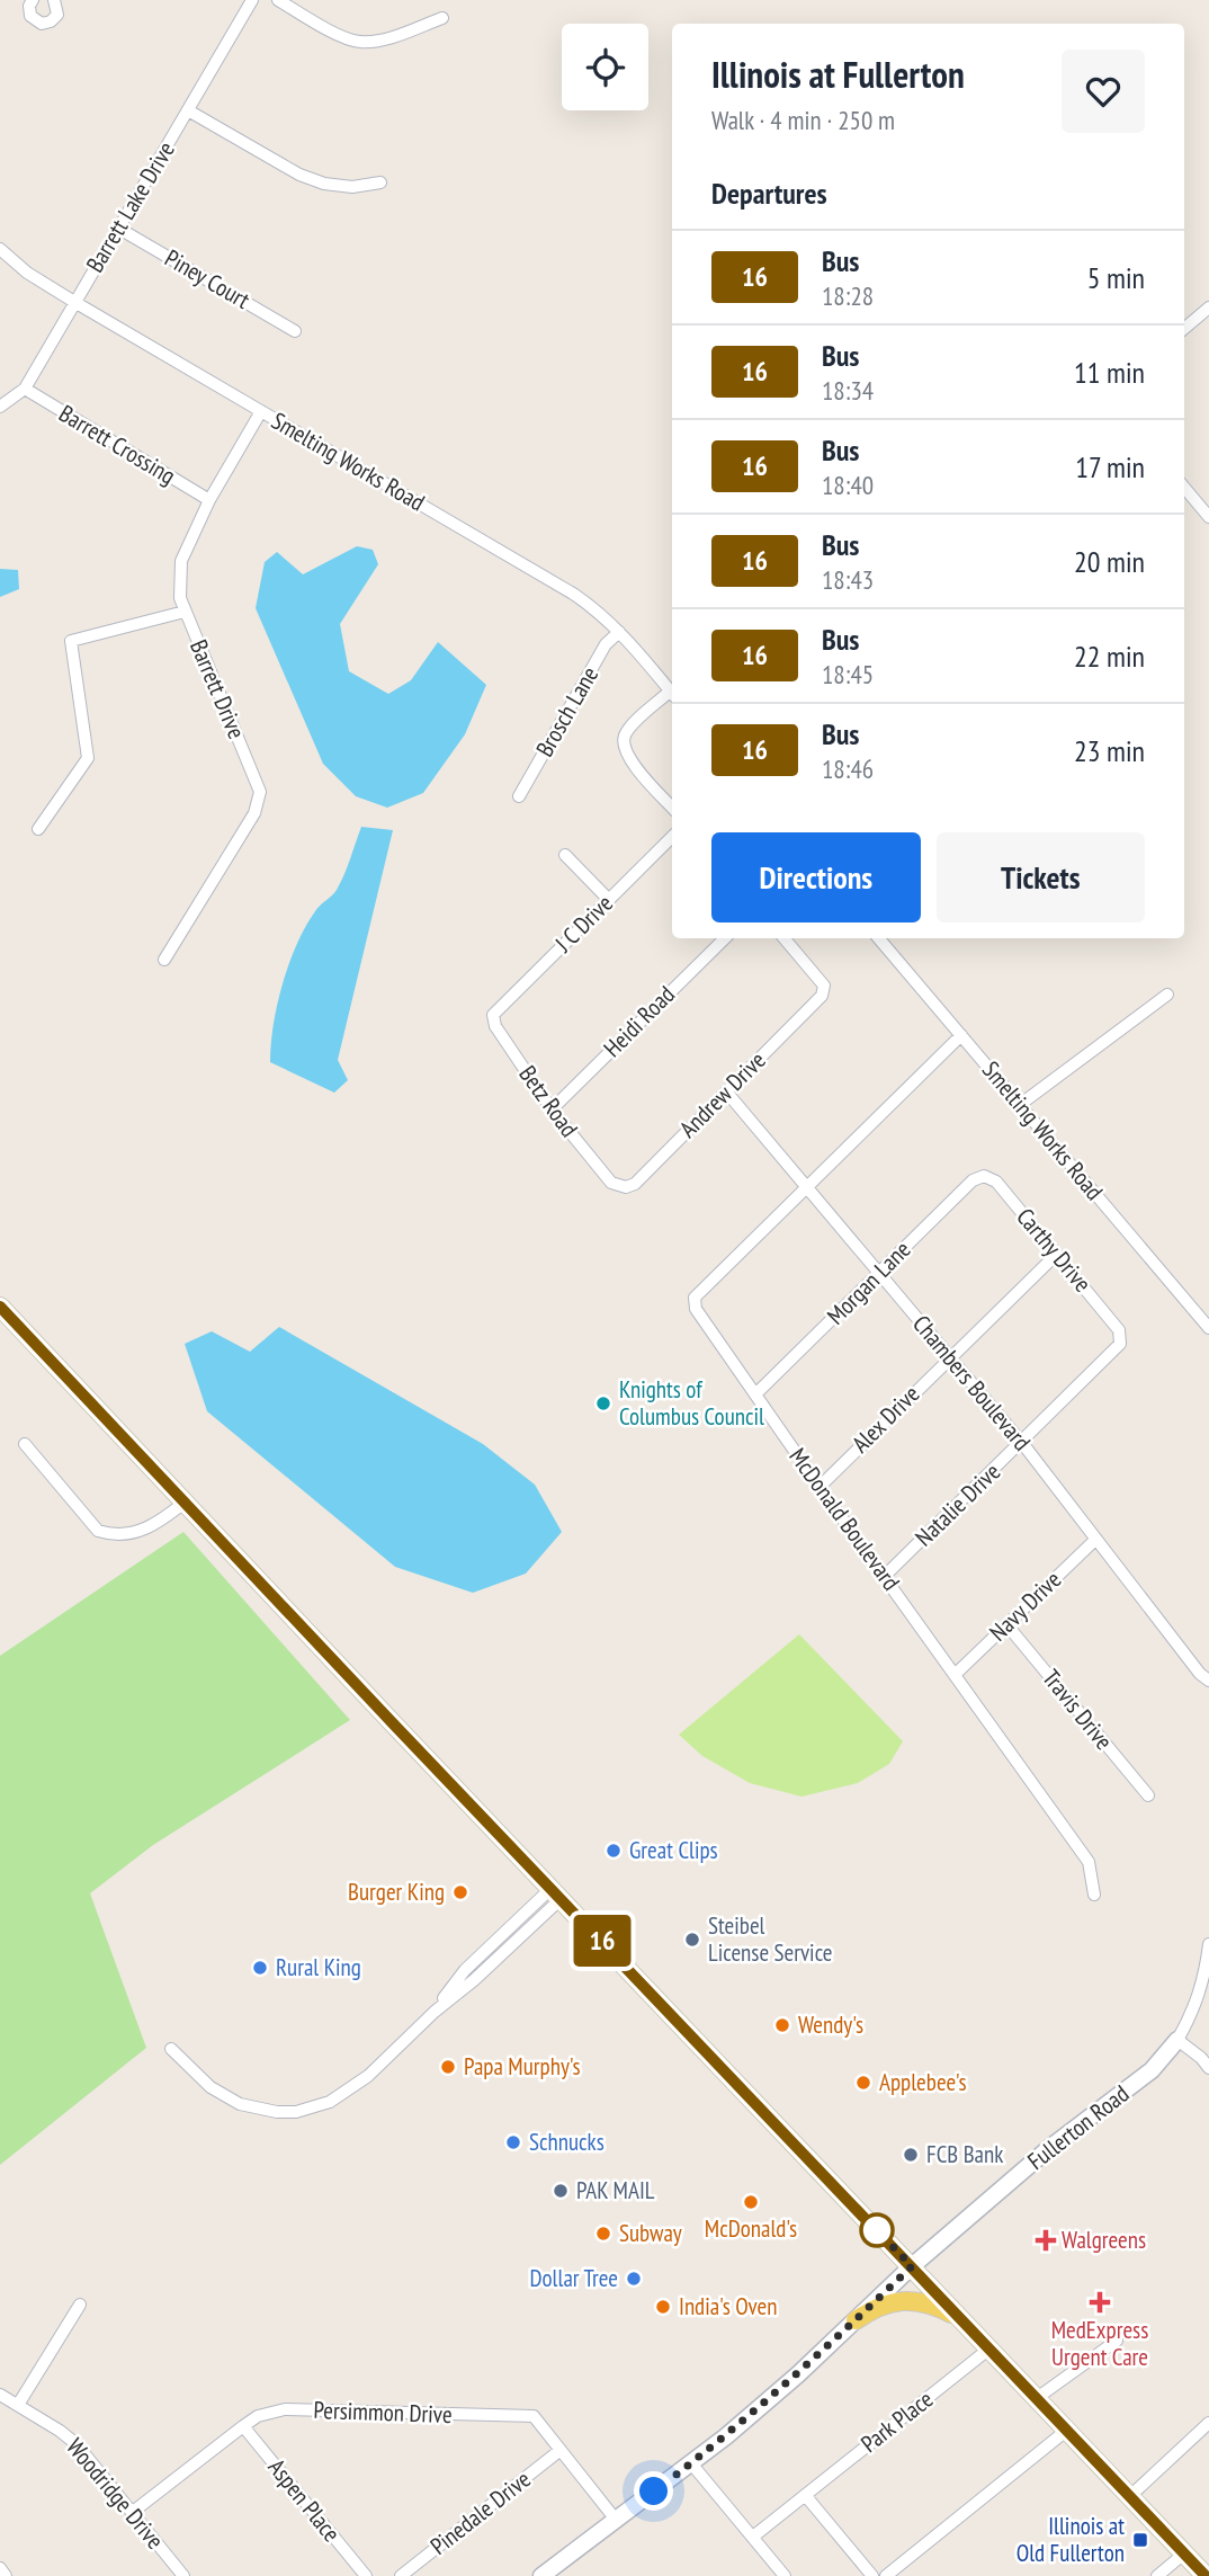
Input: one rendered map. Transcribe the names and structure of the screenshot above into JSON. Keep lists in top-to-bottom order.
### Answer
{
  "streets": {
    "street": [
      "Barrett Lake Drive",
      "Piney Court",
      "Barrett Crossing",
      "Smelting Works Road",
      "Barrett Drive",
      "Brosch Lane",
      "J C Drive",
      "Heidi Road",
      "Andrew Drive",
      "Betz Road",
      "Carthy Drive",
      "Morgan Lane",
      "Chambers Boulevard",
      "Alex Drive",
      "Natalie Drive",
      "McDonald Boulevard",
      "Navy Drive",
      "Travis Drive",
      "Fullerton Road",
      "Persimmon Drive",
      "Park Place",
      "Woodridge Drive",
      "Aspen Place",
      "Pinedale Drive"
    ]
  },
  "crossings": [
    ["Barrett Lake Drive", "Piney Court"],
    ["Barrett Lake Drive", "Barrett Crossing"],
    ["Barrett Lake Drive", "Smelting Works Road"],
    ["Barrett Crossing", "Barrett Drive"],
    ["Smelting Works Road", "Barrett Drive"],
    ["Smelting Works Road", "Brosch Lane"],
    ["Smelting Works Road", "McDonald Boulevard"],
    ["J C Drive", "Betz Road"],
    ["Heidi Road", "Betz Road"],
    ["Andrew Drive", "Betz Road"],
    ["Andrew Drive", "Chambers Boulevard"],
    ["Carthy Drive", "Morgan Lane"],
    ["Carthy Drive", "Alex Drive"],
    ["Carthy Drive", "Natalie Drive"],
    ["Morgan Lane", "Chambers Boulevard"],
    ["Morgan Lane", "McDonald Boulevard"],
    ["Chambers Boulevard", "Alex Drive"],
    ["Chambers Boulevard", "Natalie Drive"],
    ["Chambers Boulevard", "McDonald Boulevard"],
    ["Chambers Boulevard", "Navy Drive"],
    ["Alex Drive", "McDonald Boulevard"],
    ["Natalie Drive", "McDonald Boulevard"],
    ["McDonald Boulevard", "Navy Drive"],
    ["Navy Drive", "Travis Drive"],
    ["Fullerton Road", "Persimmon Drive"],
    ["Persimmon Drive", "Woodridge Drive"],
    ["Persimmon Drive", "Aspen Place"],
    ["Persimmon Drive", "Pinedale Drive"]
  ],
  "places": {
    "other": [
      "Knights of Columbus Council",
      "Great Clips",
      "Burger King",
      "Steibel License Service",
      "Rural King",
      "Wendy's",
      "Papa Murphy's",
      "Applebee's",
      "Schnucks",
      "FCB Bank",
      "PAK MAIL",
      "McDonald's",
      "Subway",
      "Dollar Tree",
      "India's Oven"
    ],
    "health": ["Walgreens", "MedExpress Urgent Care"],
    "transit": ["Illinois at Old Fullerton"]
  },
  "lines": ["bus line 16"],
  "page": {
    "on_map": "16",
    "heading": [
      ["Illinois at Fullerton", "Walk · 4 min · 250 m"],
      "Departures"
    ],
    "list": [
      {
        "mark": "16",
        "name": "Bus",
        "note": "18:28",
        "value": "5 min"
      },
      {
        "mark": "16",
        "name": "Bus",
        "note": "18:34",
        "value": "11 min"
      },
      {
        "mark": "16",
        "name": "Bus",
        "note": "18:40",
        "value": "17 min"
      },
      {
        "mark": "16",
        "name": "Bus",
        "note": "18:43",
        "value": "20 min"
      },
      {
        "mark": "16",
        "name": "Bus",
        "note": "18:45",
        "value": "22 min"
      },
      {
        "mark": "16",
        "name": "Bus",
        "note": "18:46",
        "value": "23 min"
      }
    ],
    "buttons": ["Directions", "Tickets"]
  }
}
